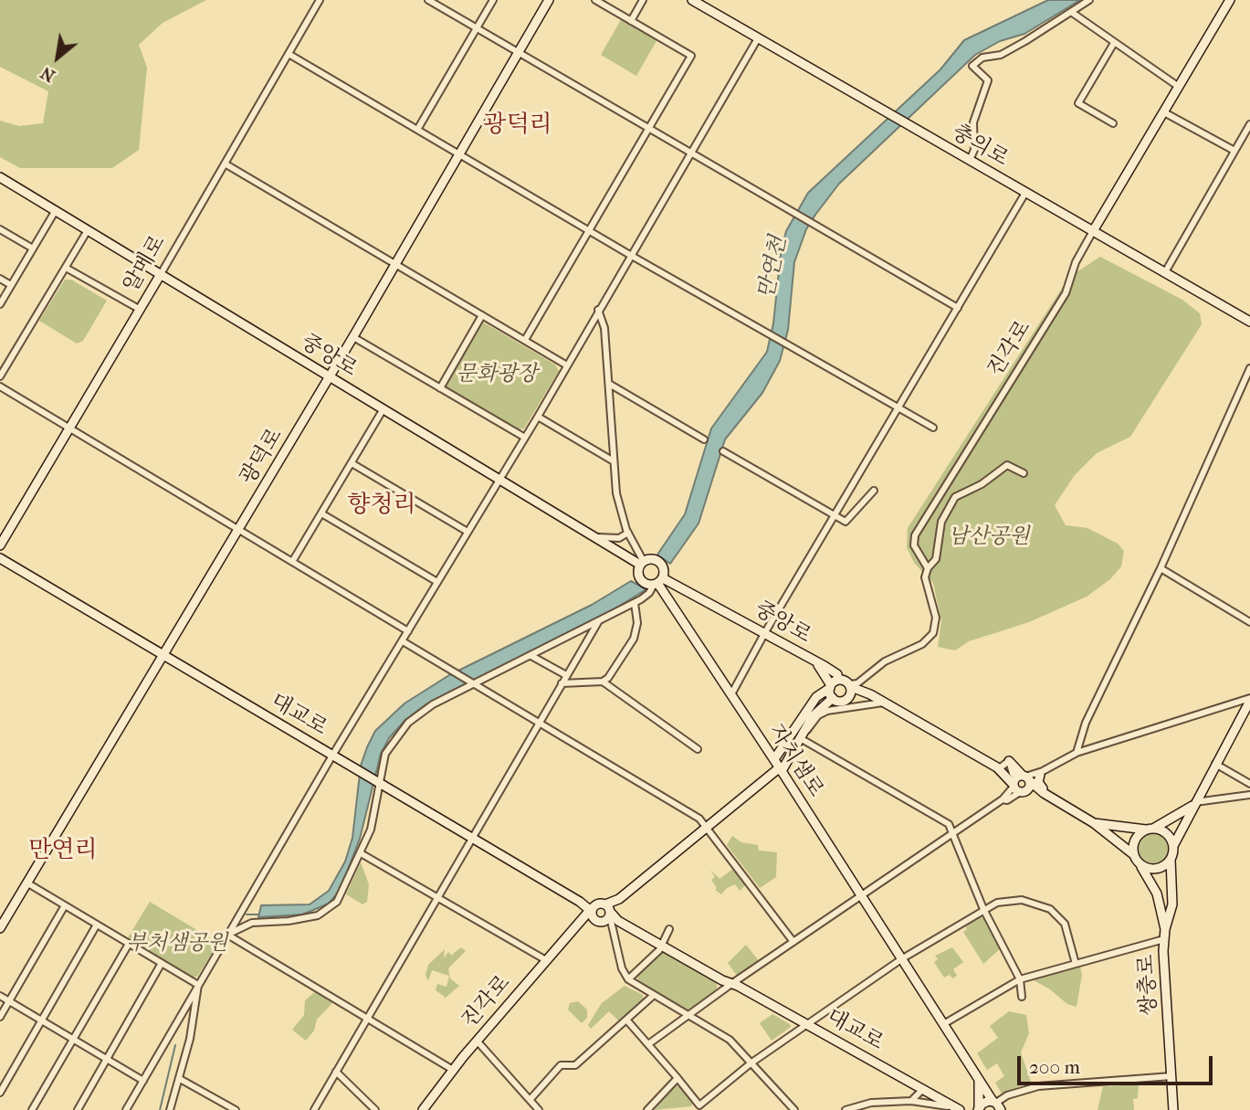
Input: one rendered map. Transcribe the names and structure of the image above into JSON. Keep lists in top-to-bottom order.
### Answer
{
  "streets": {
    "street": [
      "충의로",
      "알메로",
      "진각로",
      "중앙로",
      "광덕로",
      "대교로",
      "자치샘로",
      "쌍충로"
    ]
  },
  "crossings": [
    ["충의로", "진각로"],
    ["알메로", "중앙로"],
    ["진각로", "중앙로"],
    ["중앙로", "광덕로"],
    ["중앙로", "자치샘로"],
    ["광덕로", "대교로"]
  ],
  "districts": ["광덕리", "향청리", "만연리"],
  "water": ["만연천"],
  "parks": ["문화광장", "남산공원", "부처샘공원"],
  "scale_bar": "200 m",
  "north": "bottom left"
}
